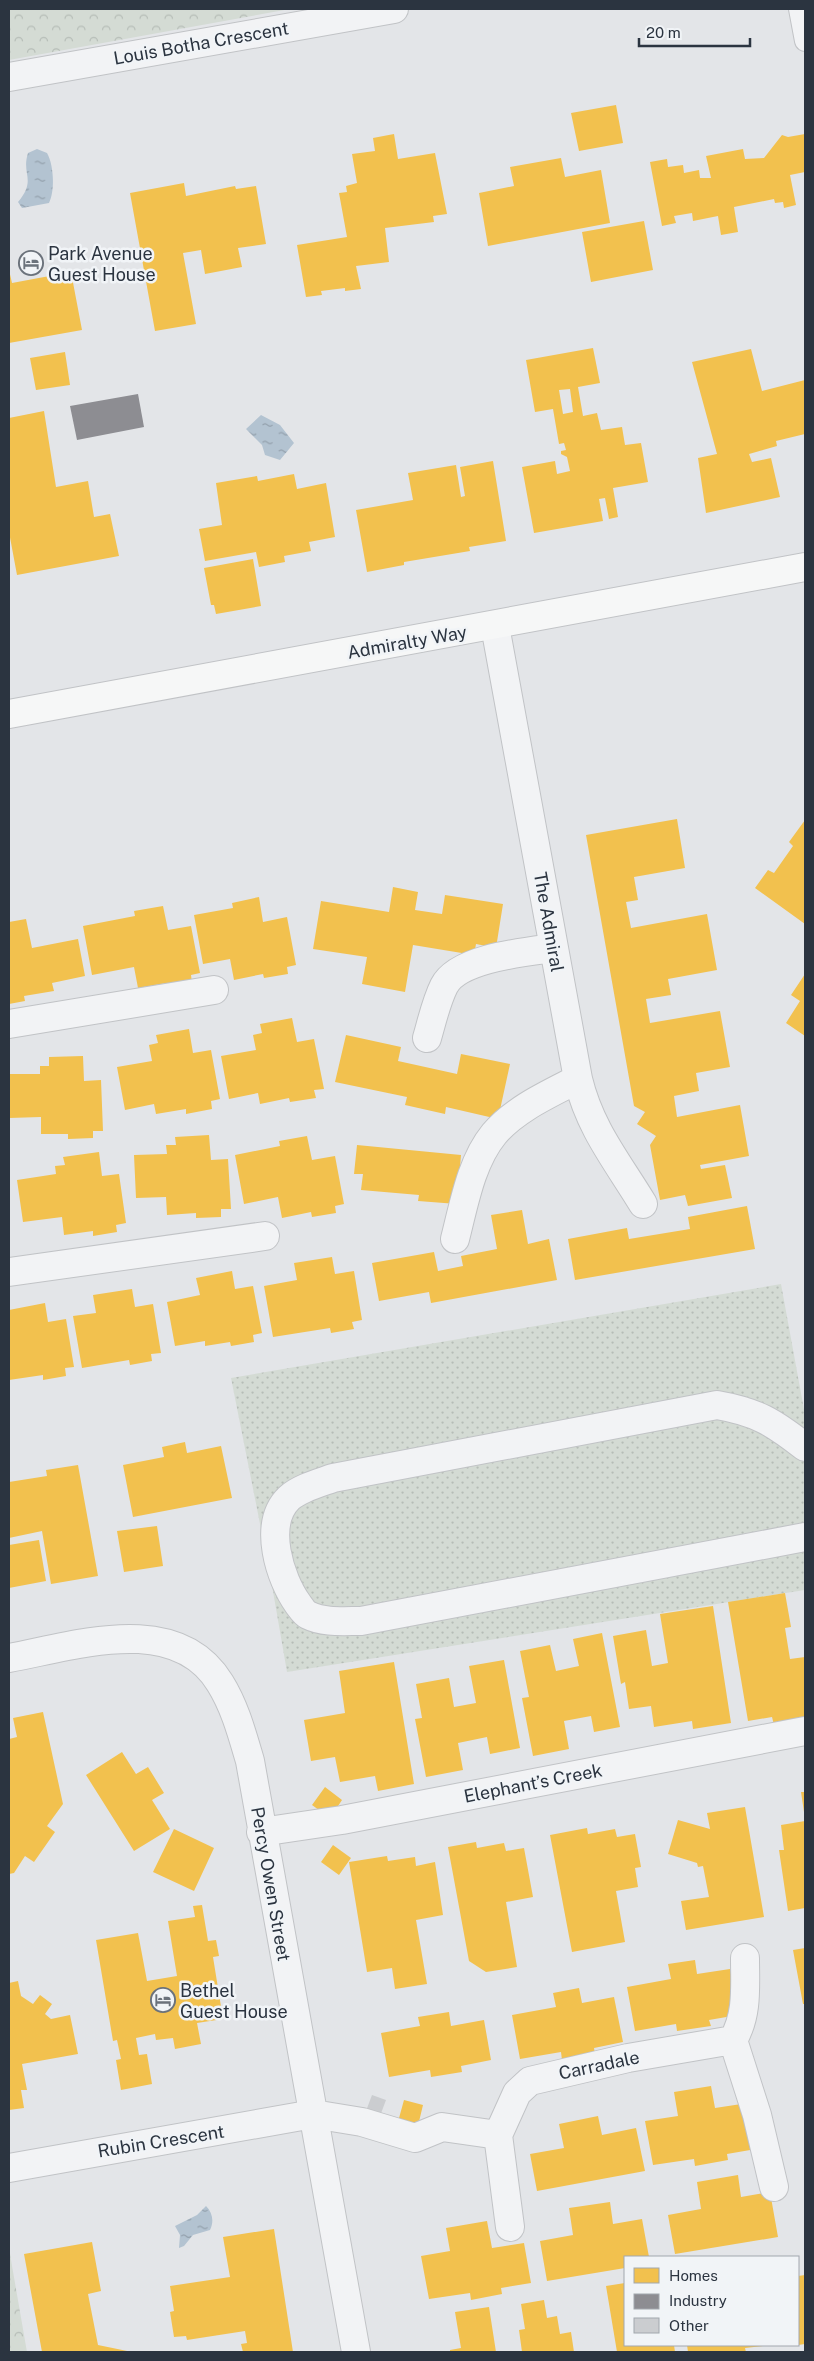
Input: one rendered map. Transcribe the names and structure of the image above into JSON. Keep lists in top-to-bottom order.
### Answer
{
  "streets": {
    "main road": ["Admiralty Way"],
    "street": [
      "Louis Botha Crescent",
      "The Admiral",
      "Elephant’s Creek",
      "Percy Owen Street",
      "Carradale",
      "Rubin Crescent"
    ]
  },
  "crossings": [
    ["Admiralty Way", "The Admiral"],
    ["Elephant’s Creek", "Percy Owen Street"],
    ["Percy Owen Street", "Rubin Crescent"]
  ],
  "places": {
    "hotel": ["Park Avenue Guest House", "Bethel Guest House"]
  },
  "legend": ["Homes", "Industry", "Other"],
  "scale_bar": "20 m"
}
